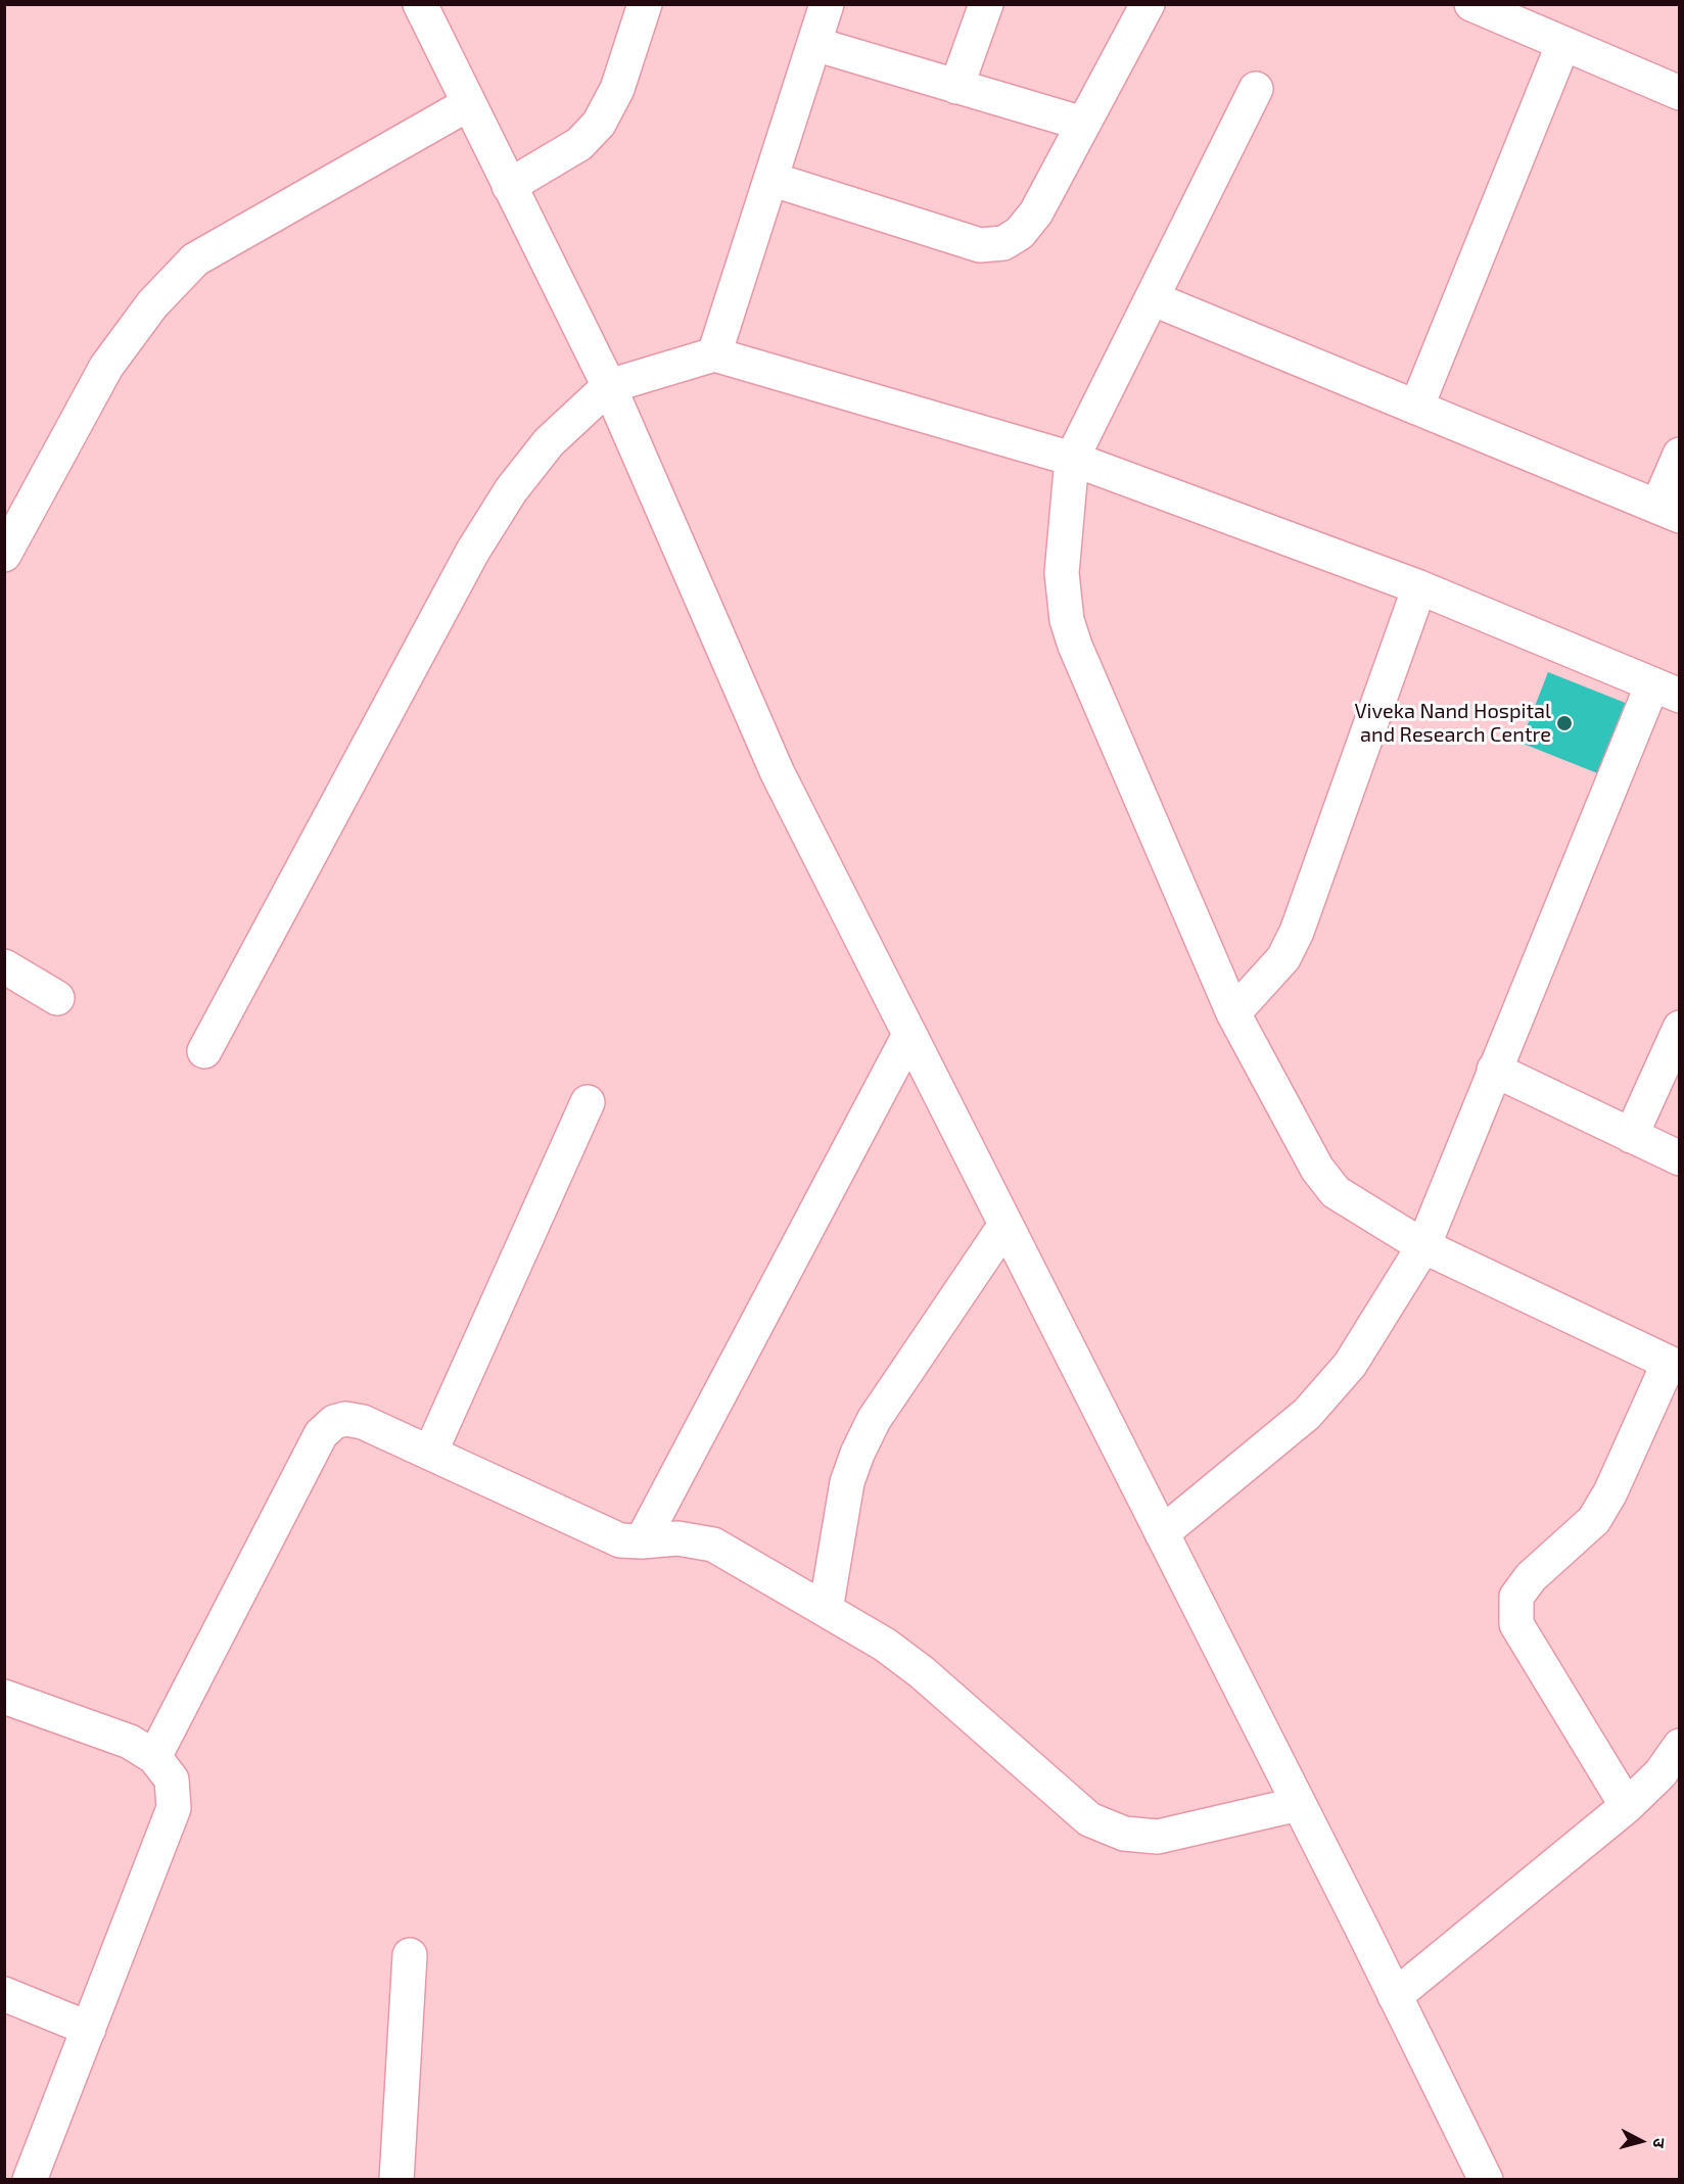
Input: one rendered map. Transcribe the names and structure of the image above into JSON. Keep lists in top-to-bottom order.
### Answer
{
  "places": ["Viveka Nand Hospital and Research Centre"],
  "north": "right"
}
